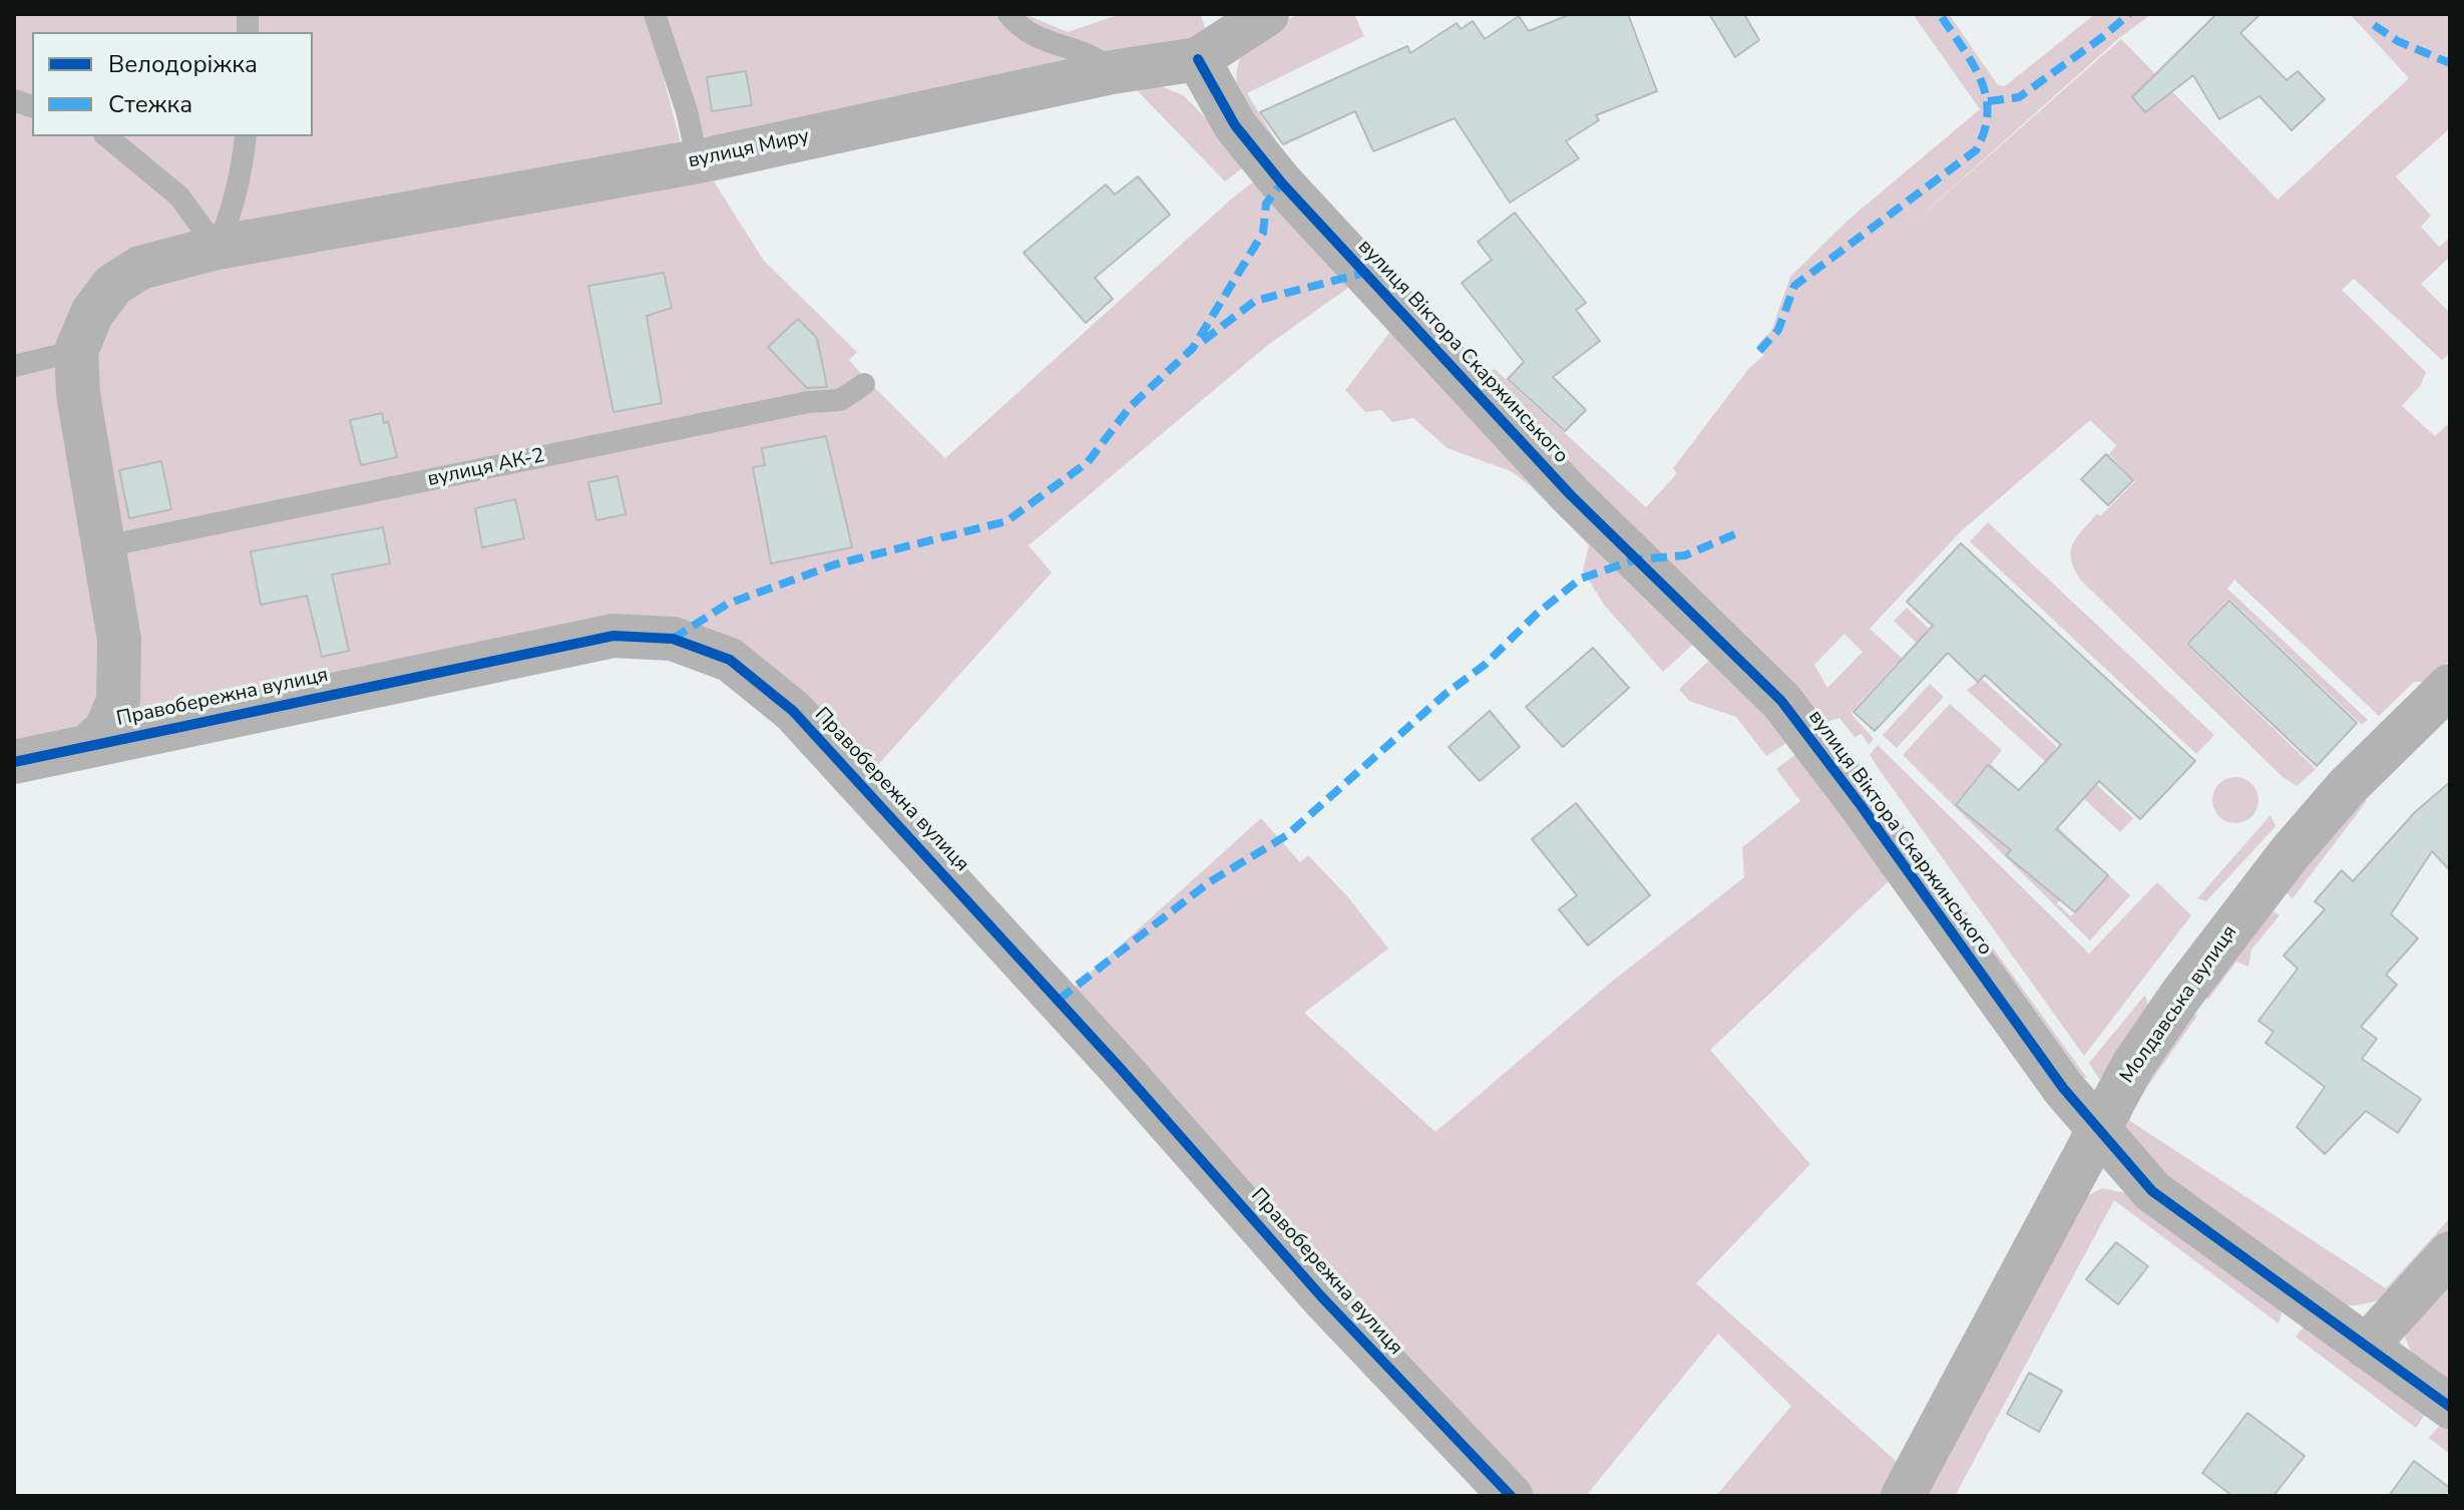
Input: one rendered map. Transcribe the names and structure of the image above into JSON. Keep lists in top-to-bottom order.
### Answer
{
  "streets": {
    "street": [
      "вулиця Миру",
      "вулиця Віктора Скаржинського",
      "Правобережна вулиця",
      "Молдавська вулиця"
    ],
    "lane": ["вулиця АК-2"]
  },
  "crossings": [
    ["вулиця Миру", "вулиця Віктора Скаржинського"],
    ["вулиця Віктора Скаржинського", "Молдавська вулиця"]
  ],
  "legend": ["Велодоріжка", "Стежка"]
}
